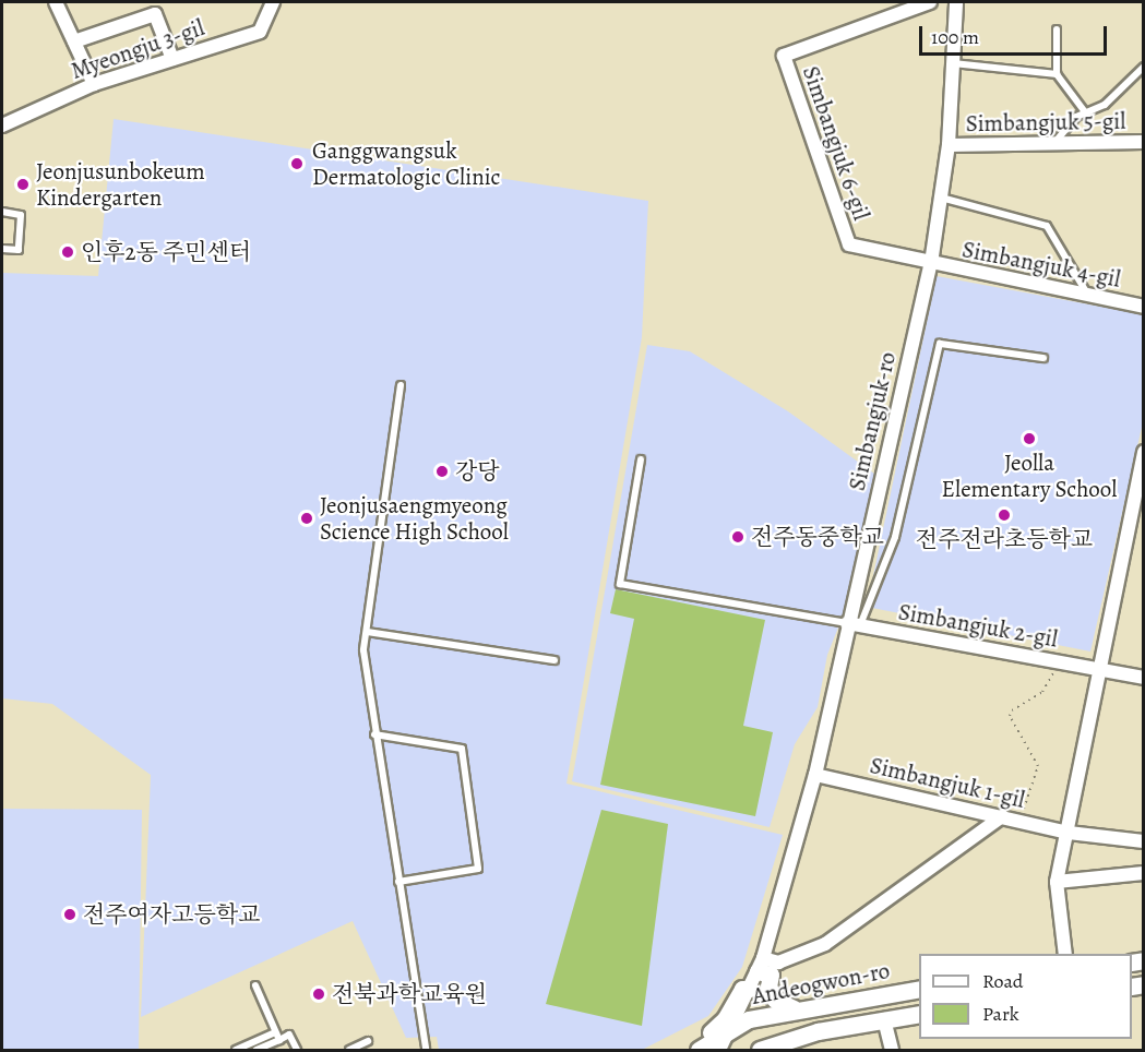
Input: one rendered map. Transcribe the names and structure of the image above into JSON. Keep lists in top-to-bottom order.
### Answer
{
  "streets": {
    "street": [
      "Myeongju 3-gil",
      "Simbangjuk 5-gil",
      "Simbangjuk 6-gil",
      "Simbangjuk 4-gil",
      "Simbangjuk-ro",
      "Simbangjuk 2-gil",
      "Simbangjuk 1-gil",
      "Andeogwon-ro"
    ]
  },
  "crossings": [
    ["Simbangjuk 5-gil", "Simbangjuk-ro"],
    ["Simbangjuk 6-gil", "Simbangjuk 4-gil"],
    ["Simbangjuk 4-gil", "Simbangjuk-ro"],
    ["Simbangjuk-ro", "Simbangjuk 2-gil"],
    ["Simbangjuk-ro", "Simbangjuk 1-gil"],
    ["Simbangjuk-ro", "Andeogwon-ro"]
  ],
  "places": [
    "Ganggwangsuk Dermatologic Clinic",
    "Jeonjusunbokeum Kindergarten",
    "인후2동 주민센터",
    "Jeolla Elementary School",
    "강당",
    "전주전라초등학교",
    "Jeonjusaengmyeong Science High School",
    "전주동중학교",
    "전주여자고등학교",
    "전북과학교육원"
  ],
  "legend": ["Road", "Park"],
  "scale_bar": "100 m"
}
